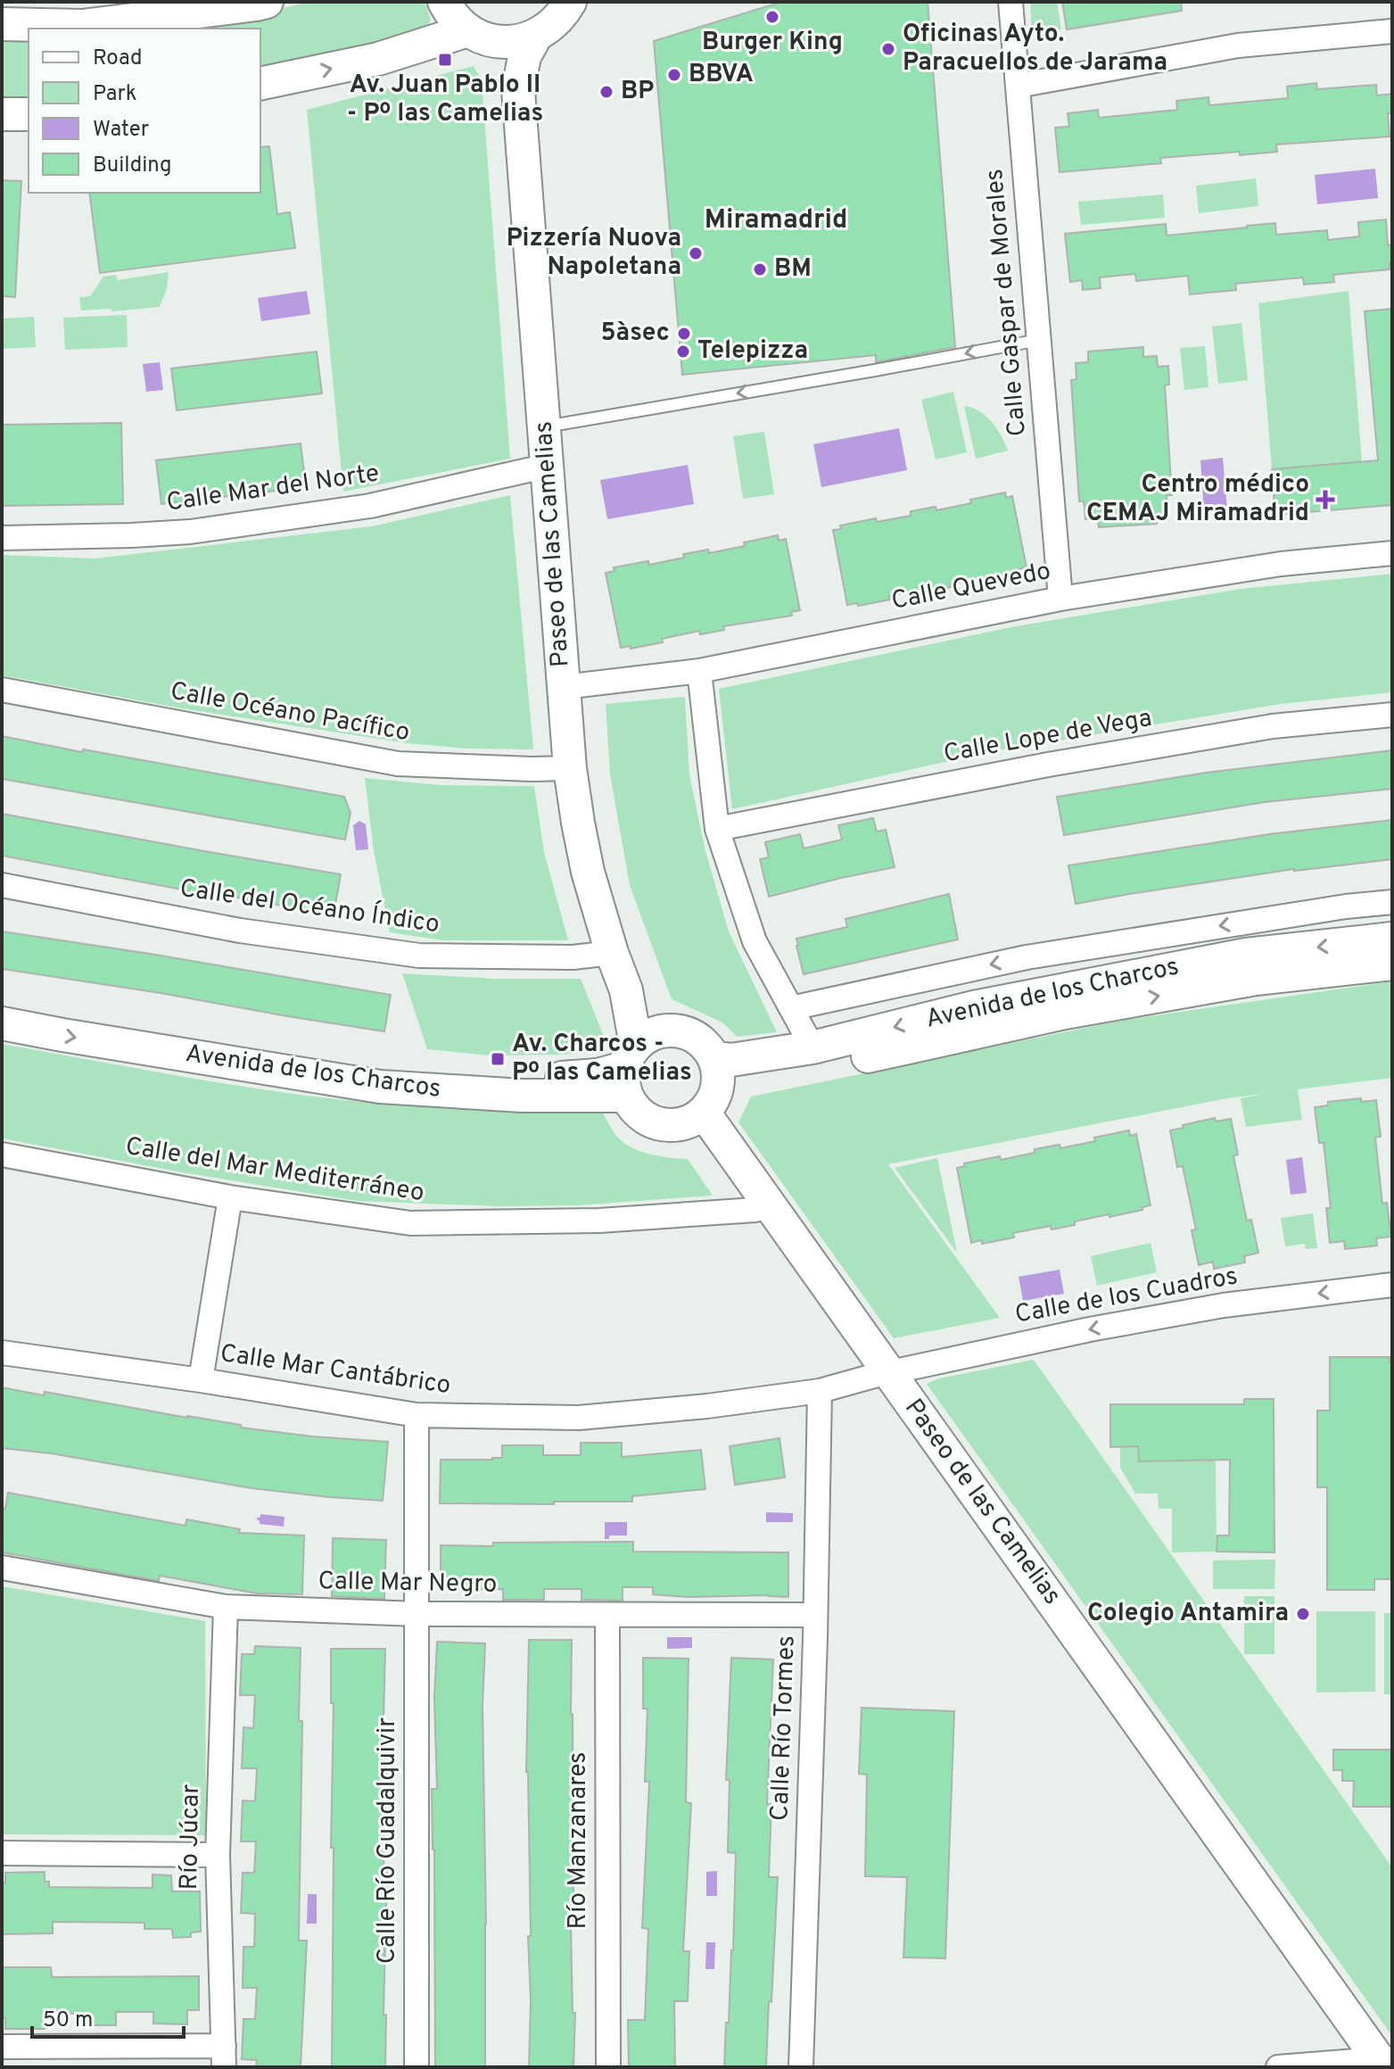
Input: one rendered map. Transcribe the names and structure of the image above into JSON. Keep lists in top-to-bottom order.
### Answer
{
  "streets": {
    "street": [
      "Calle Gaspar de Morales",
      "Calle Mar del Norte",
      "Paseo de las Camelias",
      "Calle Quevedo",
      "Calle Océano Pacífico",
      "Calle Lope de Vega",
      "Calle del Océano Índico",
      "Avenida de los Charcos",
      "Calle del Mar Mediterráneo",
      "Calle de los Cuadros",
      "Calle Mar Cantábrico",
      "Calle Mar Negro",
      "Calle Río Tormes",
      "Río Júcar",
      "Calle Río Guadalquivir",
      "Río Manzanares"
    ]
  },
  "crossings": [
    ["Calle Gaspar de Morales", "Calle Quevedo"],
    ["Calle Mar del Norte", "Paseo de las Camelias"],
    ["Paseo de las Camelias", "Calle Quevedo"],
    ["Paseo de las Camelias", "Calle Océano Pacífico"],
    ["Paseo de las Camelias", "Calle del Océano Índico"],
    ["Paseo de las Camelias", "Avenida de los Charcos"],
    ["Paseo de las Camelias", "Calle del Mar Mediterráneo"],
    ["Paseo de las Camelias", "Calle de los Cuadros"],
    ["Paseo de las Camelias", "Calle Mar Cantábrico"],
    ["Calle de los Cuadros", "Calle Mar Cantábrico"],
    ["Calle Mar Cantábrico", "Calle Río Tormes"],
    ["Calle Mar Cantábrico", "Calle Río Guadalquivir"],
    ["Calle Mar Negro", "Calle Río Tormes"],
    ["Calle Mar Negro", "Río Júcar"],
    ["Calle Mar Negro", "Calle Río Guadalquivir"],
    ["Calle Mar Negro", "Río Manzanares"]
  ],
  "one_way": ["Calle de los Cuadros"],
  "districts": ["Miramadrid"],
  "places": {
    "other": [
      "Burger King",
      "Oficinas Ayto. Paracuellos de Jarama",
      "BBVA",
      "BP",
      "Pizzería Nuova Napoletana",
      "BM",
      "5àsec",
      "Telepizza",
      "Colegio Antamira"
    ],
    "transit": ["Av. Juan Pablo II - Pº las Camelias", "Av. Charcos - Pº las Camelias"],
    "health": ["Centro médico CEMAJ Miramadrid"]
  },
  "legend": [
    "Road",
    "Park",
    "Water",
    "Building"
  ],
  "scale_bar": "50 m"
}
